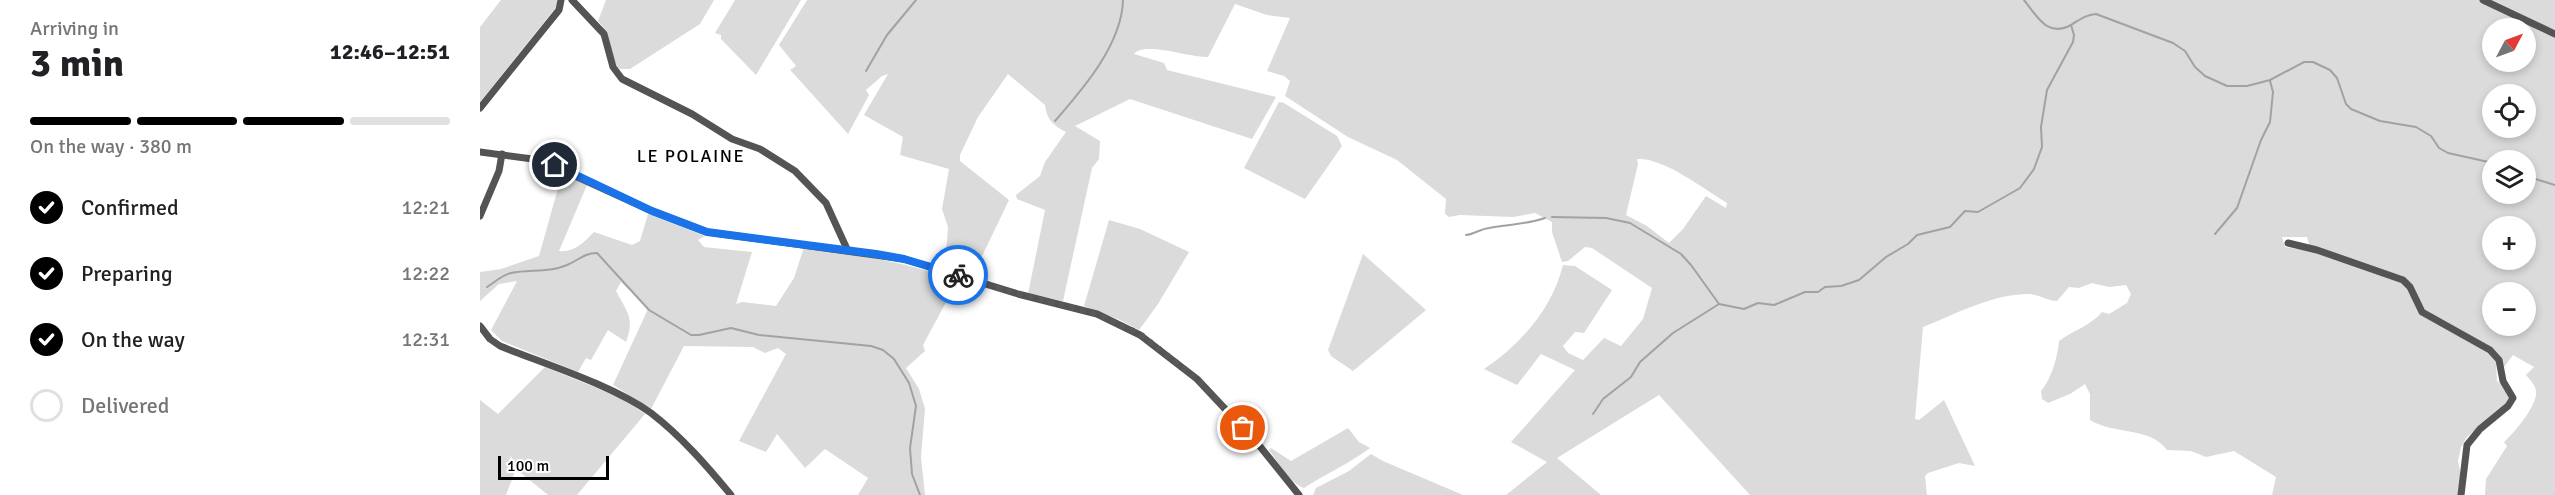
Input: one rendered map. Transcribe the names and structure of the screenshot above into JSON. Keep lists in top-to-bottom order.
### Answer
{
  "districts": ["LE POLAINE"],
  "scale_bar": "100 m",
  "north": "top right",
  "page": {
    "heading": ["3 min", "Arriving in", "12:46–12:51"],
    "map_buttons": ["+", "−"],
    "bar": "On the way · 380 m",
    "list": [
      ["Confirmed", "12:21"],
      ["Preparing", "12:22"],
      ["On the way", "12:31"],
      "Delivered"
    ],
    "scale": "100 m"
  }
}
